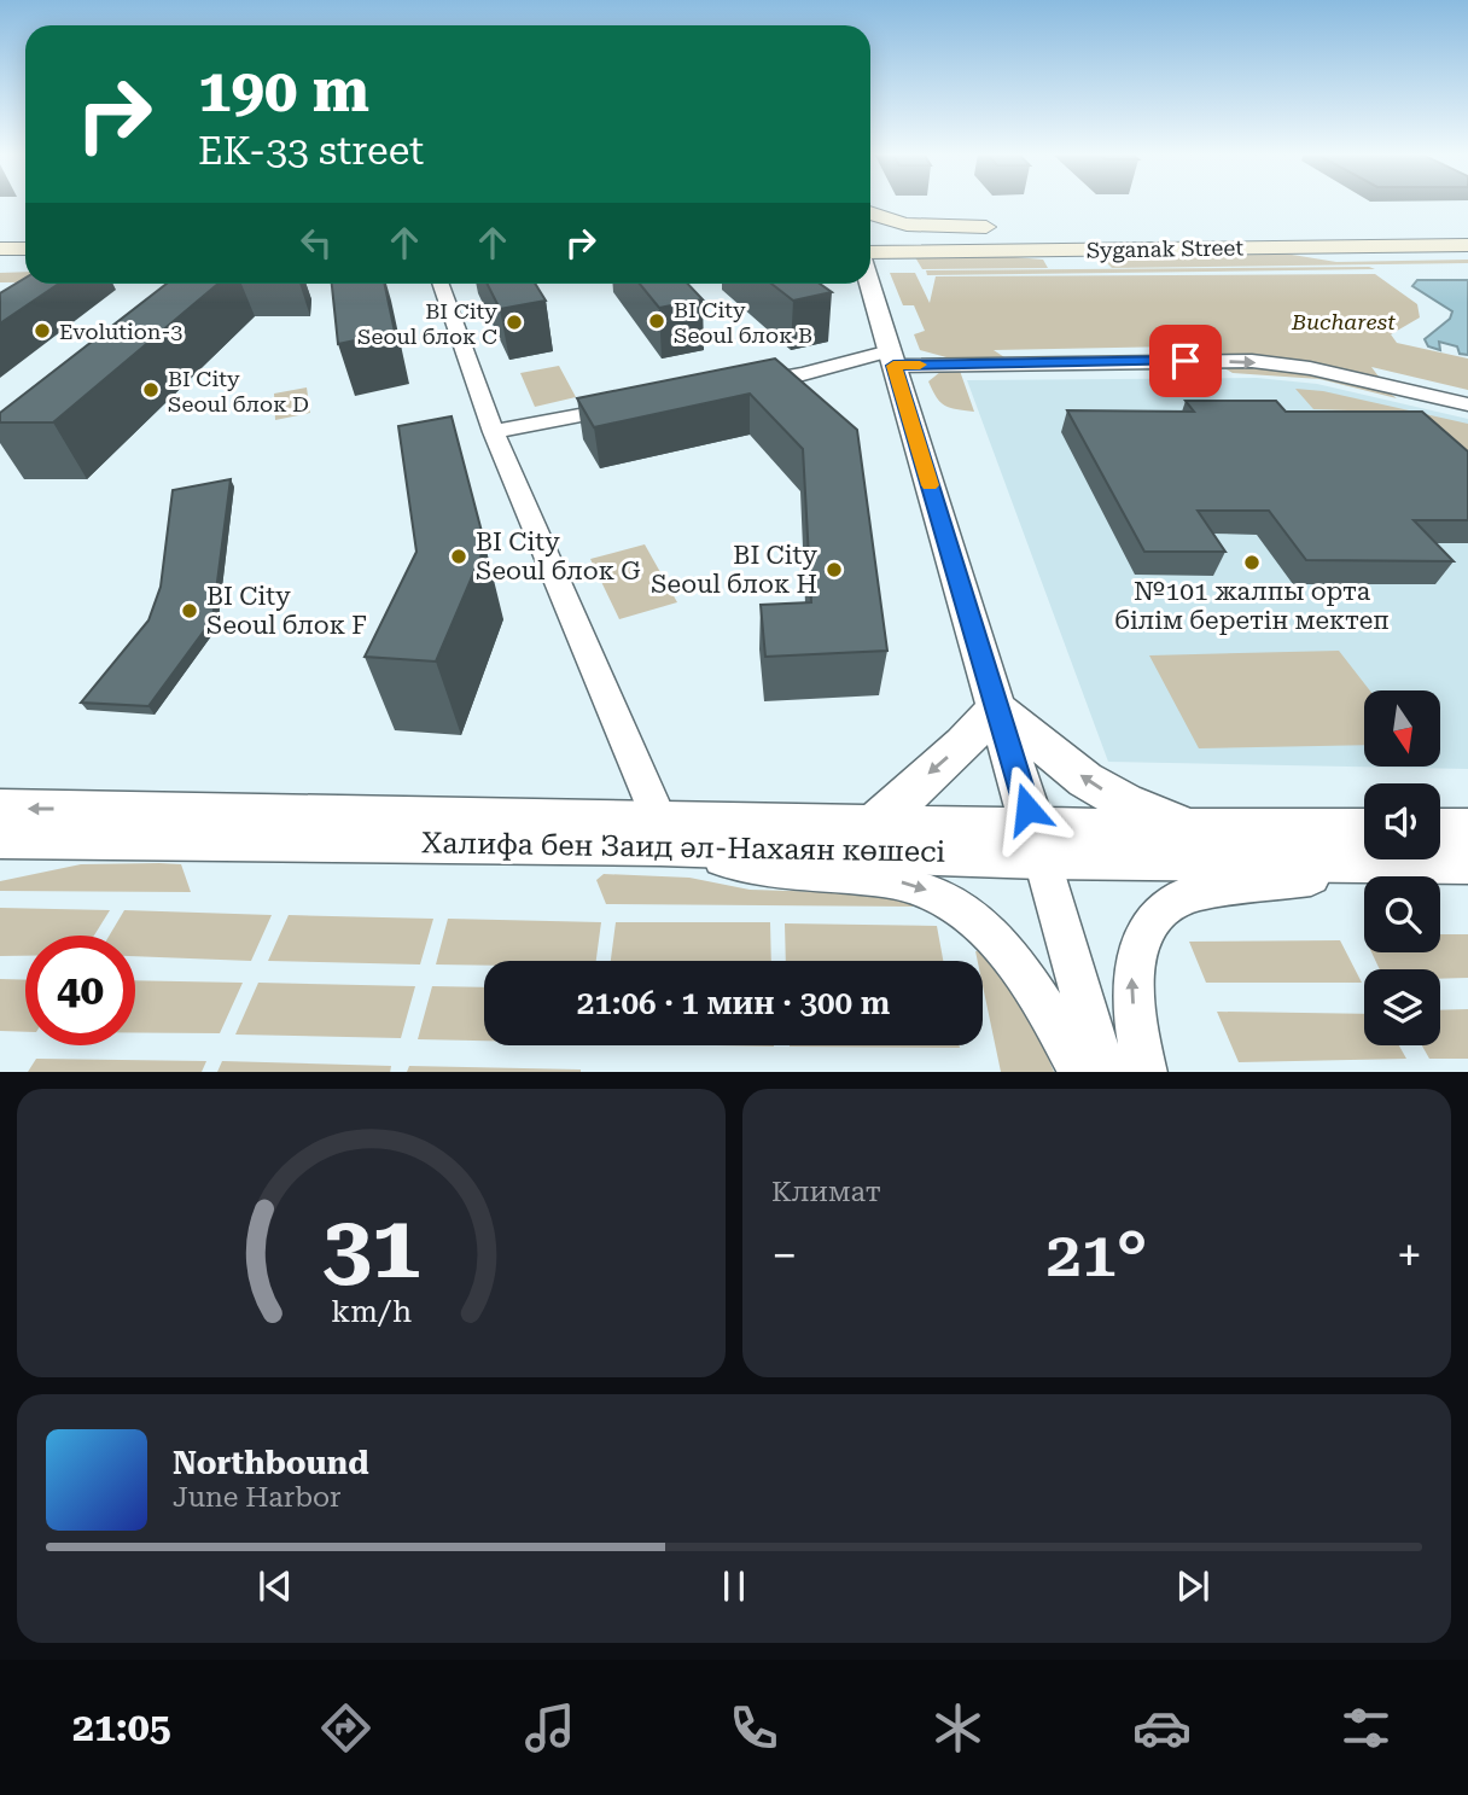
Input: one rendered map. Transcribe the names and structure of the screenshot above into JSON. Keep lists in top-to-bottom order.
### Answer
{
  "streets": {
    "main road": ["Syganak Street"],
    "street": ["Халифа бен Заид әл-Нахаян көшесі"]
  },
  "parks": ["Bucharest"],
  "places": [
    "BI City Seoul блок B",
    "BI City Seoul блок C",
    "Evolution-3",
    "BI City Seoul блок D",
    "BI City Seoul блок G",
    "№101 жалпы орта білім беретін мектеп",
    "BI City Seoul блок H",
    "BI City Seoul блок F"
  ],
  "north": "bottom",
  "page": {
    "turn": ["190 m", "EK-33 street"],
    "limit": "40",
    "trip": "21:06 · 1 мин · 300 m",
    "tile": "Климат",
    "heat": ["−", "21°", "+"],
    "song": ["Northbound", "June Harbor"],
    "tabs": "21:05",
    "gauge": ["31", "km/h"]
  }
}
